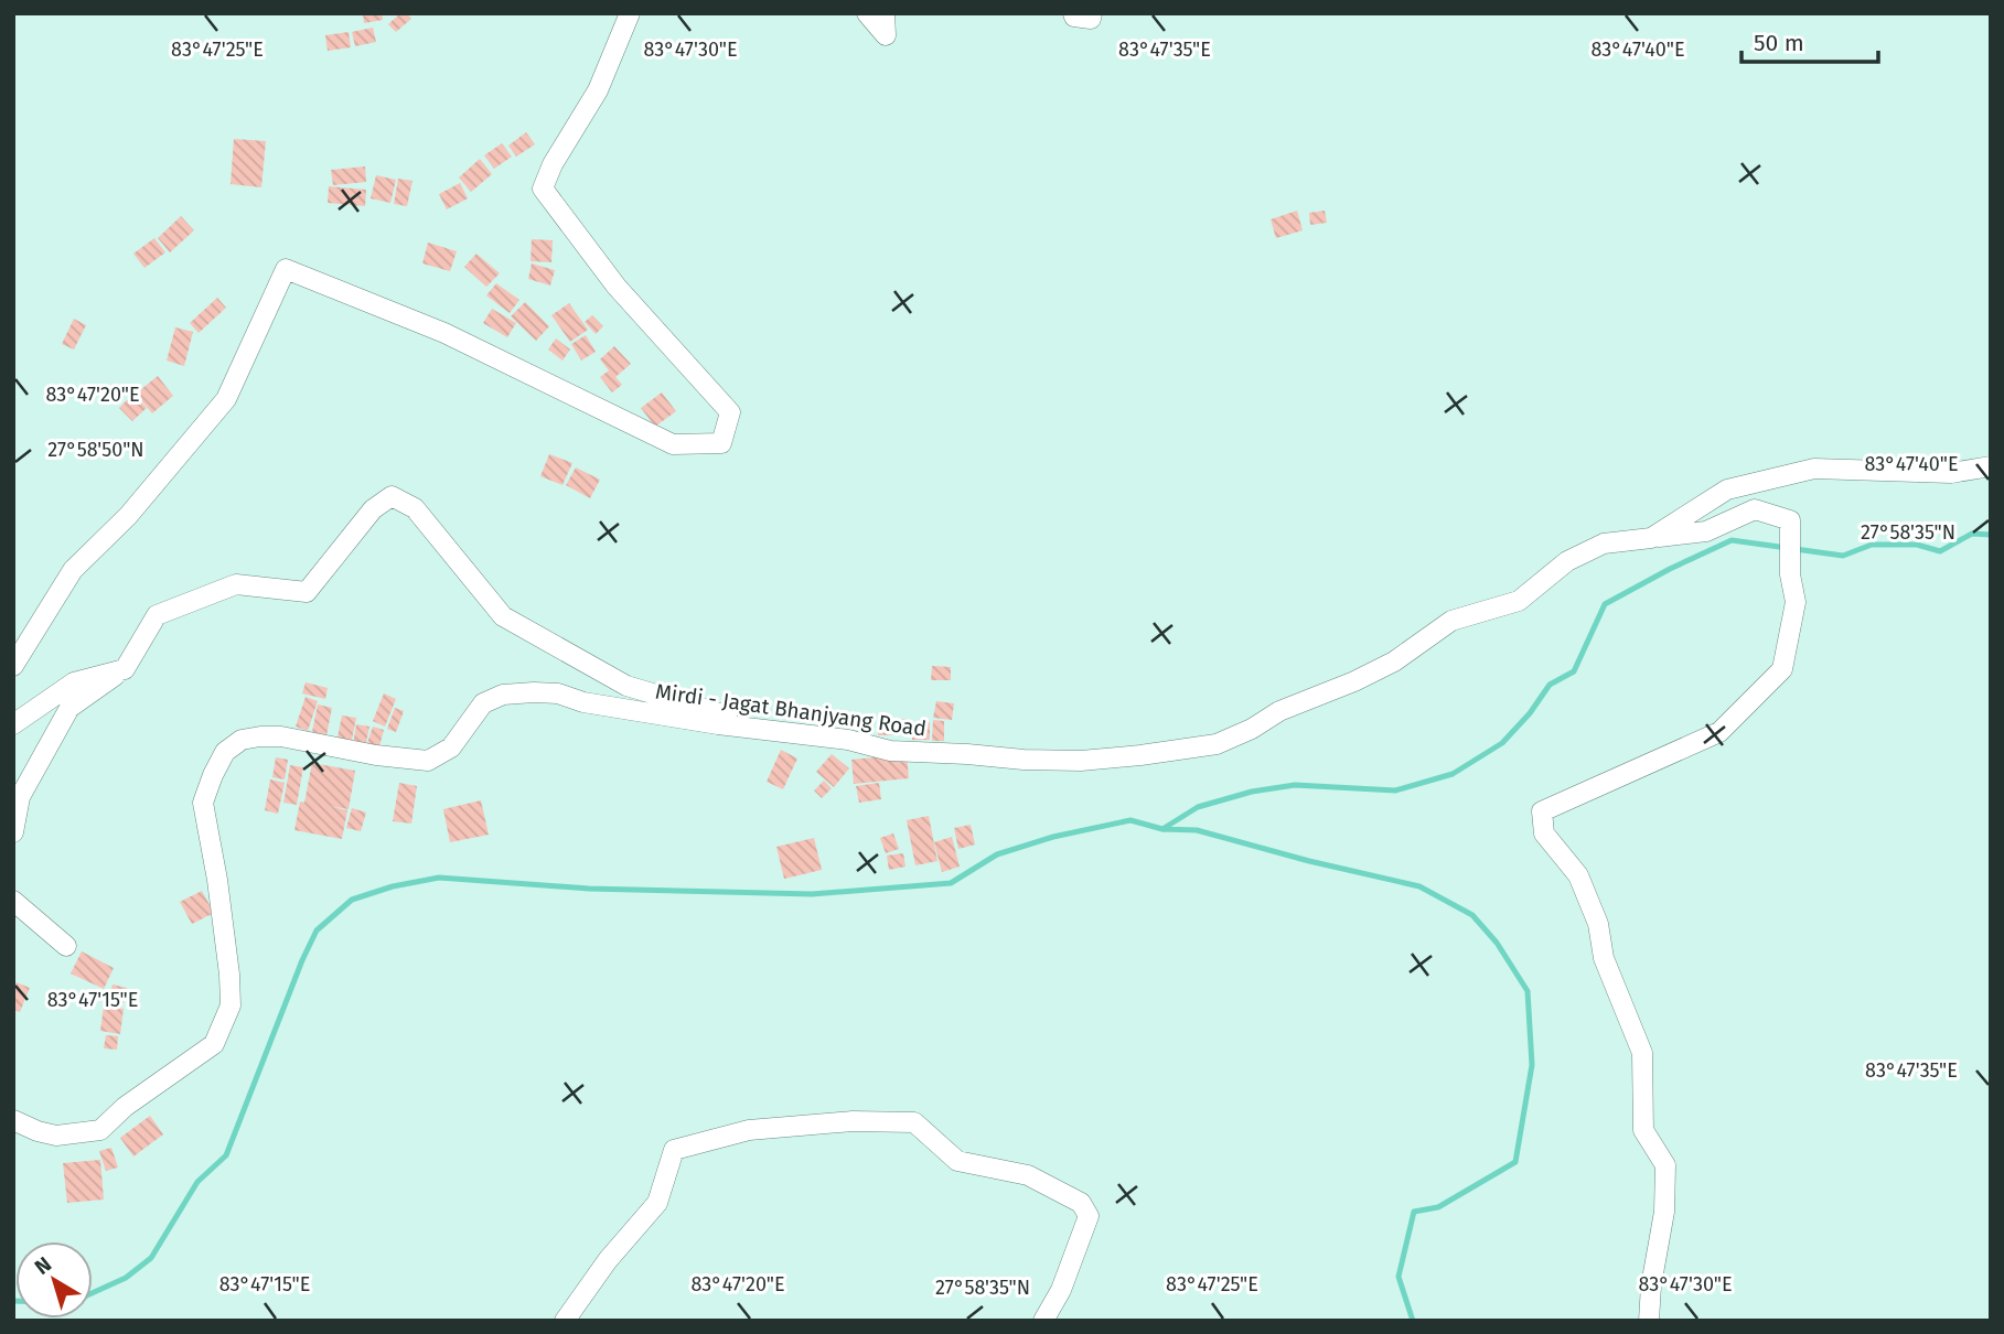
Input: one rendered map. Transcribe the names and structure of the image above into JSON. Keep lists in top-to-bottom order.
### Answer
{
  "streets": {
    "street": ["Mirdi - Jagat Bhanjyang Road"]
  },
  "scale_bar": "50 m",
  "north": "top left",
  "coordinates": [
    "83°47'25\"E",
    "83°47'30\"E",
    "83°47'35\"E",
    "83°47'40\"E",
    "83°47'20\"E",
    "27°58'50\"N",
    "27°58'35\"N",
    "83°47'15\"E"
  ]
}
